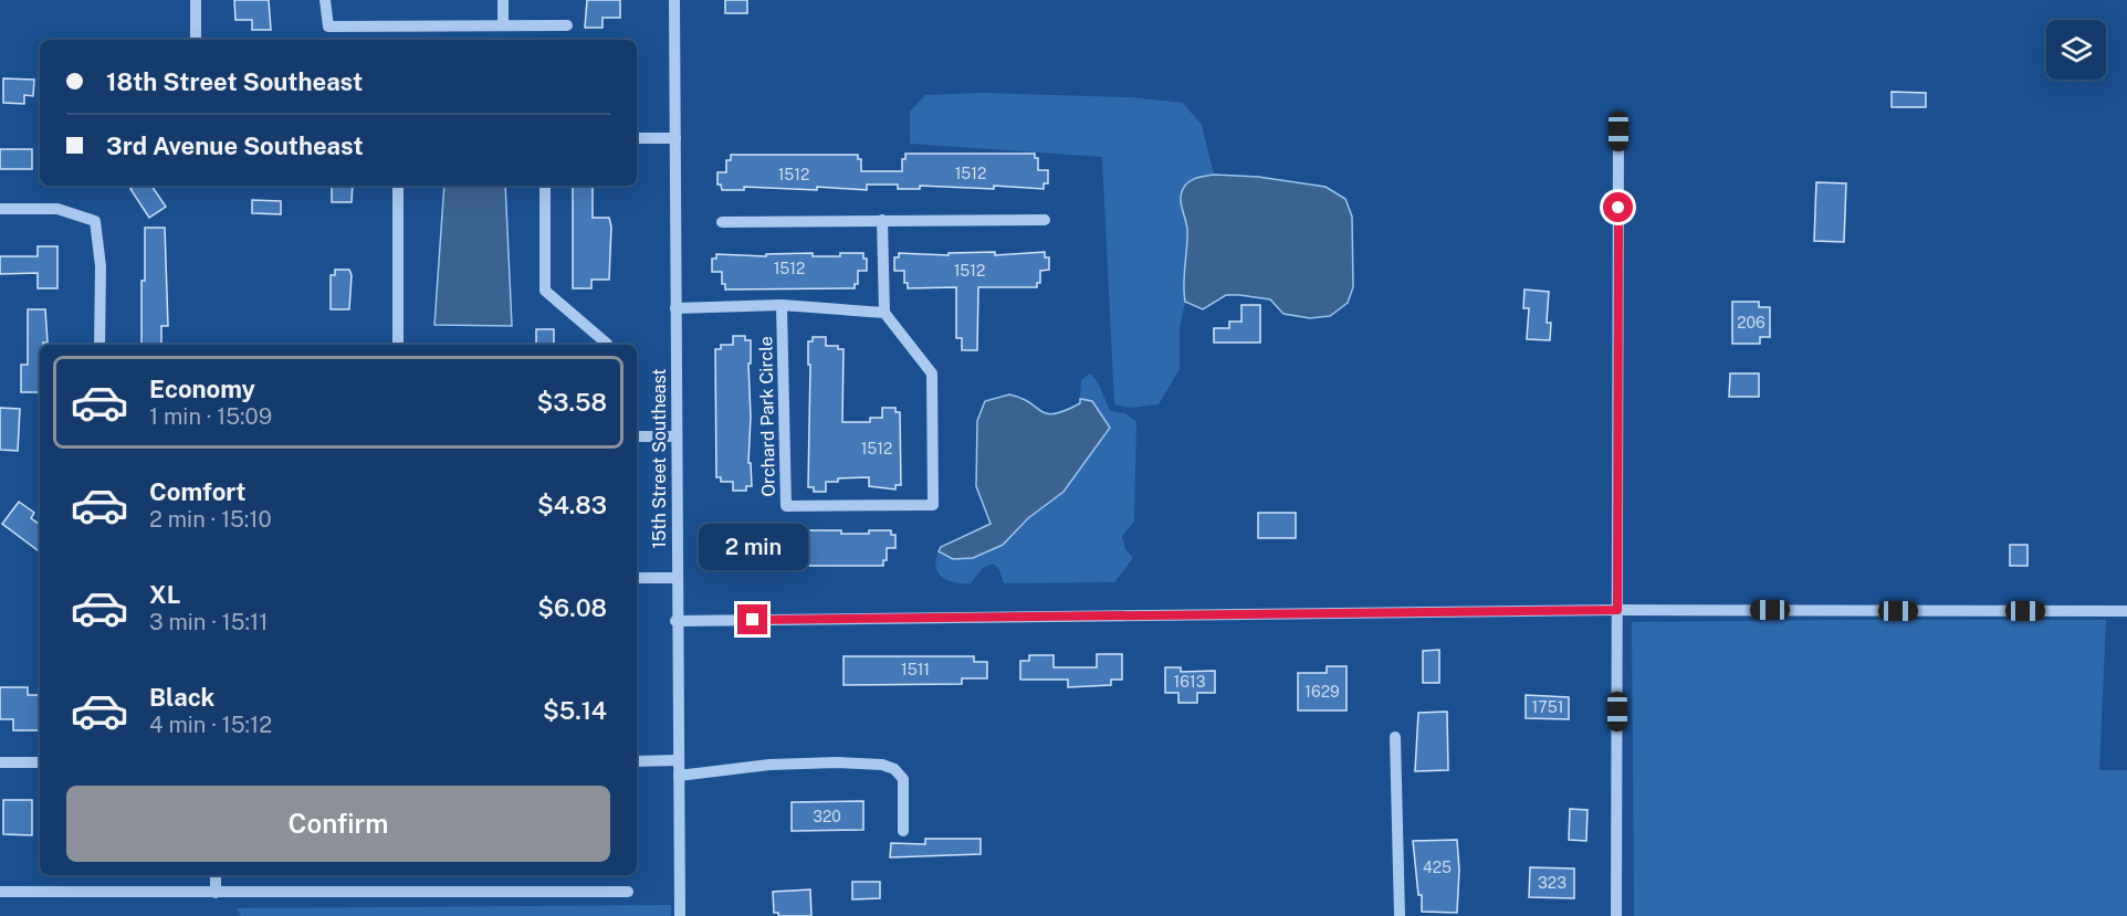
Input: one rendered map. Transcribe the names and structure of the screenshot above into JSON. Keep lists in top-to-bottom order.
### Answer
{
  "streets": {
    "street": ["Orchard Park Circle", "15th Street Southeast"]
  },
  "house_numbers": [
    "1512",
    "1512",
    "1512",
    "1512",
    "206",
    "1512",
    "1511",
    "1613",
    "1629",
    "1751",
    "320",
    "425",
    "323"
  ],
  "page": {
    "banner": ["18th Street Southeast", "3rd Avenue Southeast"],
    "list": [
      {
        "name": "Economy",
        "note": "1 min · 15:09",
        "value": "$3.58"
      },
      {
        "name": "Comfort",
        "note": "2 min · 15:10",
        "value": "$4.83"
      },
      {
        "name": "XL",
        "note": "3 min · 15:11",
        "value": "$6.08"
      },
      {
        "name": "Black",
        "note": "4 min · 15:12",
        "value": "$5.14"
      }
    ],
    "bubble": "2 min",
    "buttons": "Confirm"
  }
}
